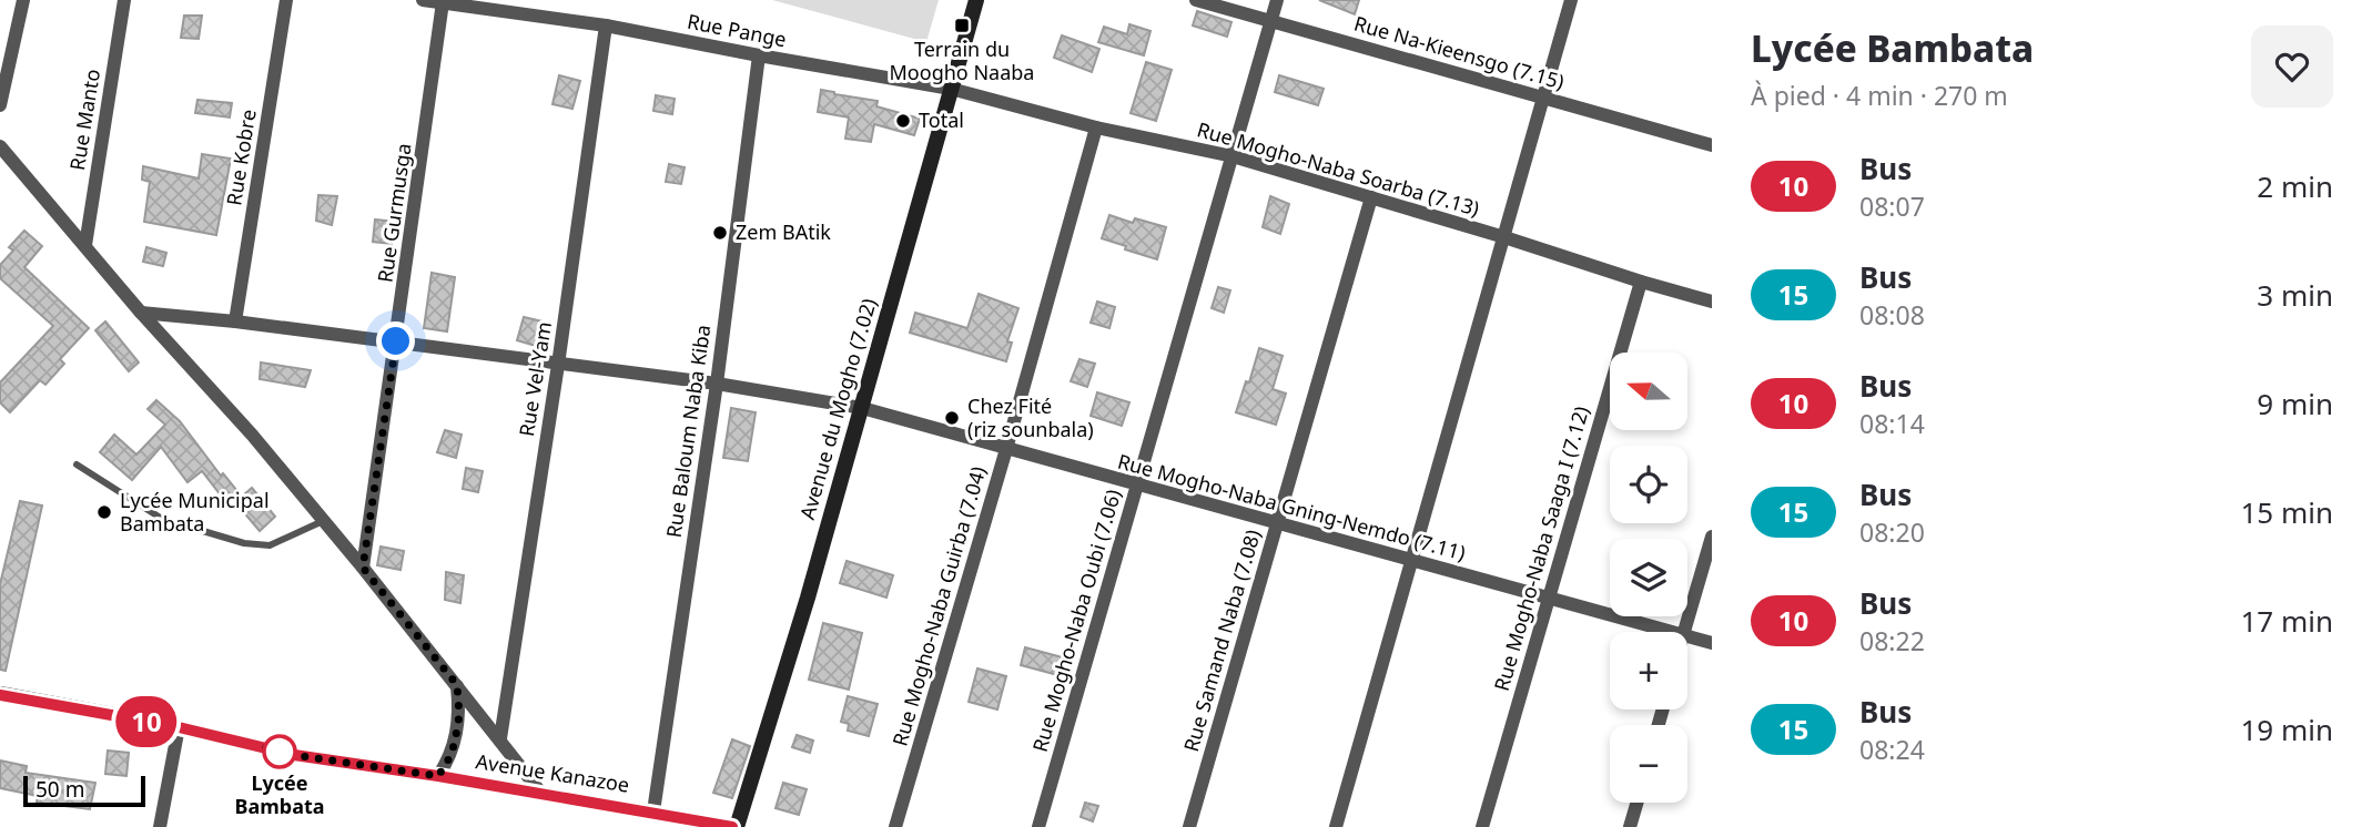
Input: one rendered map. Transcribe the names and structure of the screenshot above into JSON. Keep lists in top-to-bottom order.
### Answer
{
  "streets": {
    "main road": ["Avenue du Mogho (7.02)", "Avenue Kanazoe"],
    "street": [
      "Rue Pange",
      "Rue Na-Kieensgo (7.15)",
      "Rue Manto",
      "Rue Kobre",
      "Rue Mogho-Naba Soarba (7.13)",
      "Rue Gurmusga",
      "Rue Vel-Yam",
      "Rue Baloum Naba Kiba",
      "Rue Mogho-Naba Gning-Nemdo (7.11)",
      "Rue Mogho-Naba Saaga I (7.12)",
      "Rue Mogho-Naba Guirba (7.04)",
      "Rue Mogho-Naba Oubi (7.06)",
      "Rue Samand Naba (7.08)"
    ]
  },
  "crossings": [
    ["Rue Pange", "Rue Mogho-Naba Soarba (7.13)"],
    ["Rue Pange", "Rue Gurmusga"],
    ["Rue Pange", "Rue Vel-Yam"],
    ["Rue Pange", "Avenue du Mogho (7.02)"],
    ["Rue Pange", "Rue Baloum Naba Kiba"],
    ["Rue Na-Kieensgo (7.15)", "Rue Mogho-Naba Oubi (7.06)"],
    ["Rue Kobre", "Rue Mogho-Naba Gning-Nemdo (7.11)"],
    ["Rue Mogho-Naba Soarba (7.13)", "Avenue du Mogho (7.02)"],
    ["Rue Mogho-Naba Soarba (7.13)", "Rue Mogho-Naba Saaga I (7.12)"],
    ["Rue Mogho-Naba Soarba (7.13)", "Rue Mogho-Naba Guirba (7.04)"],
    ["Rue Mogho-Naba Soarba (7.13)", "Rue Mogho-Naba Oubi (7.06)"],
    ["Rue Mogho-Naba Soarba (7.13)", "Rue Samand Naba (7.08)"],
    ["Rue Gurmusga", "Rue Mogho-Naba Gning-Nemdo (7.11)"],
    ["Rue Vel-Yam", "Rue Mogho-Naba Gning-Nemdo (7.11)"],
    ["Avenue du Mogho (7.02)", "Rue Mogho-Naba Gning-Nemdo (7.11)"],
    ["Avenue du Mogho (7.02)", "Avenue Kanazoe"],
    ["Rue Baloum Naba Kiba", "Rue Mogho-Naba Gning-Nemdo (7.11)"],
    ["Rue Baloum Naba Kiba", "Avenue Kanazoe"],
    ["Rue Mogho-Naba Gning-Nemdo (7.11)", "Rue Mogho-Naba Saaga I (7.12)"],
    ["Rue Mogho-Naba Gning-Nemdo (7.11)", "Rue Mogho-Naba Guirba (7.04)"],
    ["Rue Mogho-Naba Gning-Nemdo (7.11)", "Rue Mogho-Naba Oubi (7.06)"],
    ["Rue Mogho-Naba Gning-Nemdo (7.11)", "Rue Samand Naba (7.08)"]
  ],
  "places": {
    "transit": ["Terrain du Moogho Naaba"],
    "other": [
      "Total",
      "Zem BAtik",
      "Chez Fité (riz sounbala)",
      "Lycée Municipal Bambata",
      "Lycée Bambata"
    ]
  },
  "lines": ["bus line 10"],
  "scale_bar": "50 m",
  "north": "left",
  "page": {
    "on_map": "10",
    "heading": ["Lycée Bambata", "À pied · 4 min · 270 m"],
    "list": [
      {
        "mark": "10",
        "name": "Bus",
        "note": "08:07",
        "value": "2 min"
      },
      {
        "mark": "15",
        "name": "Bus",
        "note": "08:08",
        "value": "3 min"
      },
      {
        "mark": "10",
        "name": "Bus",
        "note": "08:14",
        "value": "9 min"
      },
      {
        "mark": "15",
        "name": "Bus",
        "note": "08:20",
        "value": "15 min"
      },
      {
        "mark": "10",
        "name": "Bus",
        "note": "08:22",
        "value": "17 min"
      },
      {
        "mark": "15",
        "name": "Bus",
        "note": "08:24",
        "value": "19 min"
      }
    ],
    "map_buttons": ["+", "−"],
    "scale": "50 m"
  }
}
